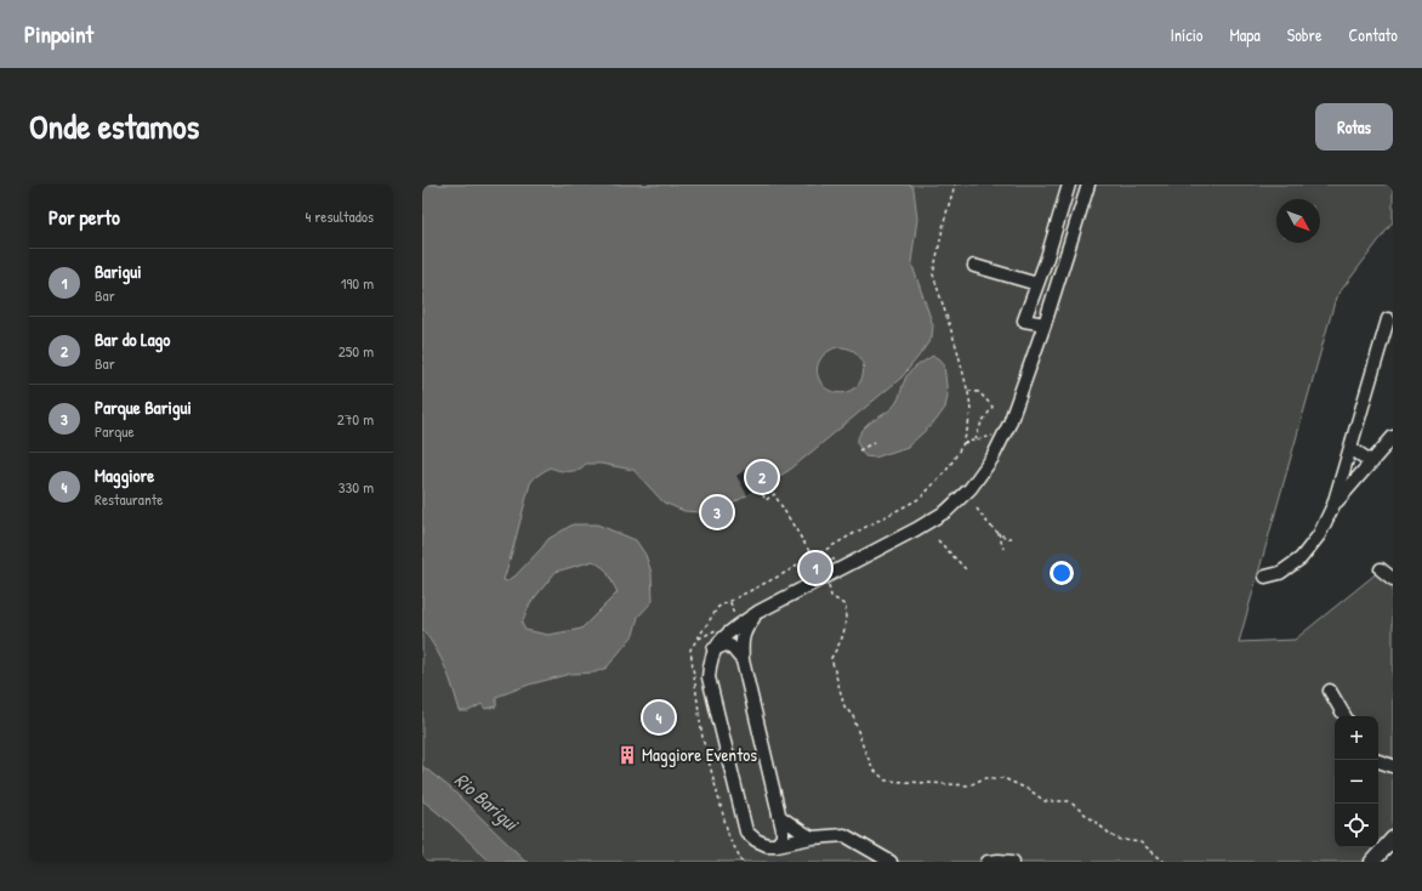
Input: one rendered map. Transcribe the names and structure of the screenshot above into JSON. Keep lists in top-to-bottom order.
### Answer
{
  "water": ["Rio Barigui"],
  "places": {
    "building": ["Maggiore Eventos"]
  },
  "north": "bottom right",
  "page": {
    "header": "Pinpoint",
    "nav": [
      "Início",
      "Mapa",
      "Sobre",
      "Contato"
    ],
    "title": "Onde estamos",
    "buttons": "Rotas",
    "heading": ["Por perto", "4 resultados"],
    "list": [
      {
        "mark": "1",
        "name": "Barigui",
        "note": "Bar",
        "value": "190 m"
      },
      {
        "mark": "2",
        "name": "Bar do Lago",
        "note": "Bar",
        "value": "250 m"
      },
      {
        "mark": "3",
        "name": "Parque Barigui",
        "note": "Parque",
        "value": "270 m"
      },
      {
        "mark": "4",
        "name": "Maggiore",
        "note": "Restaurante",
        "value": "330 m"
      }
    ],
    "pins": [
      "2",
      "3",
      "1",
      "4"
    ],
    "map_buttons": ["+", "−"]
  }
}
